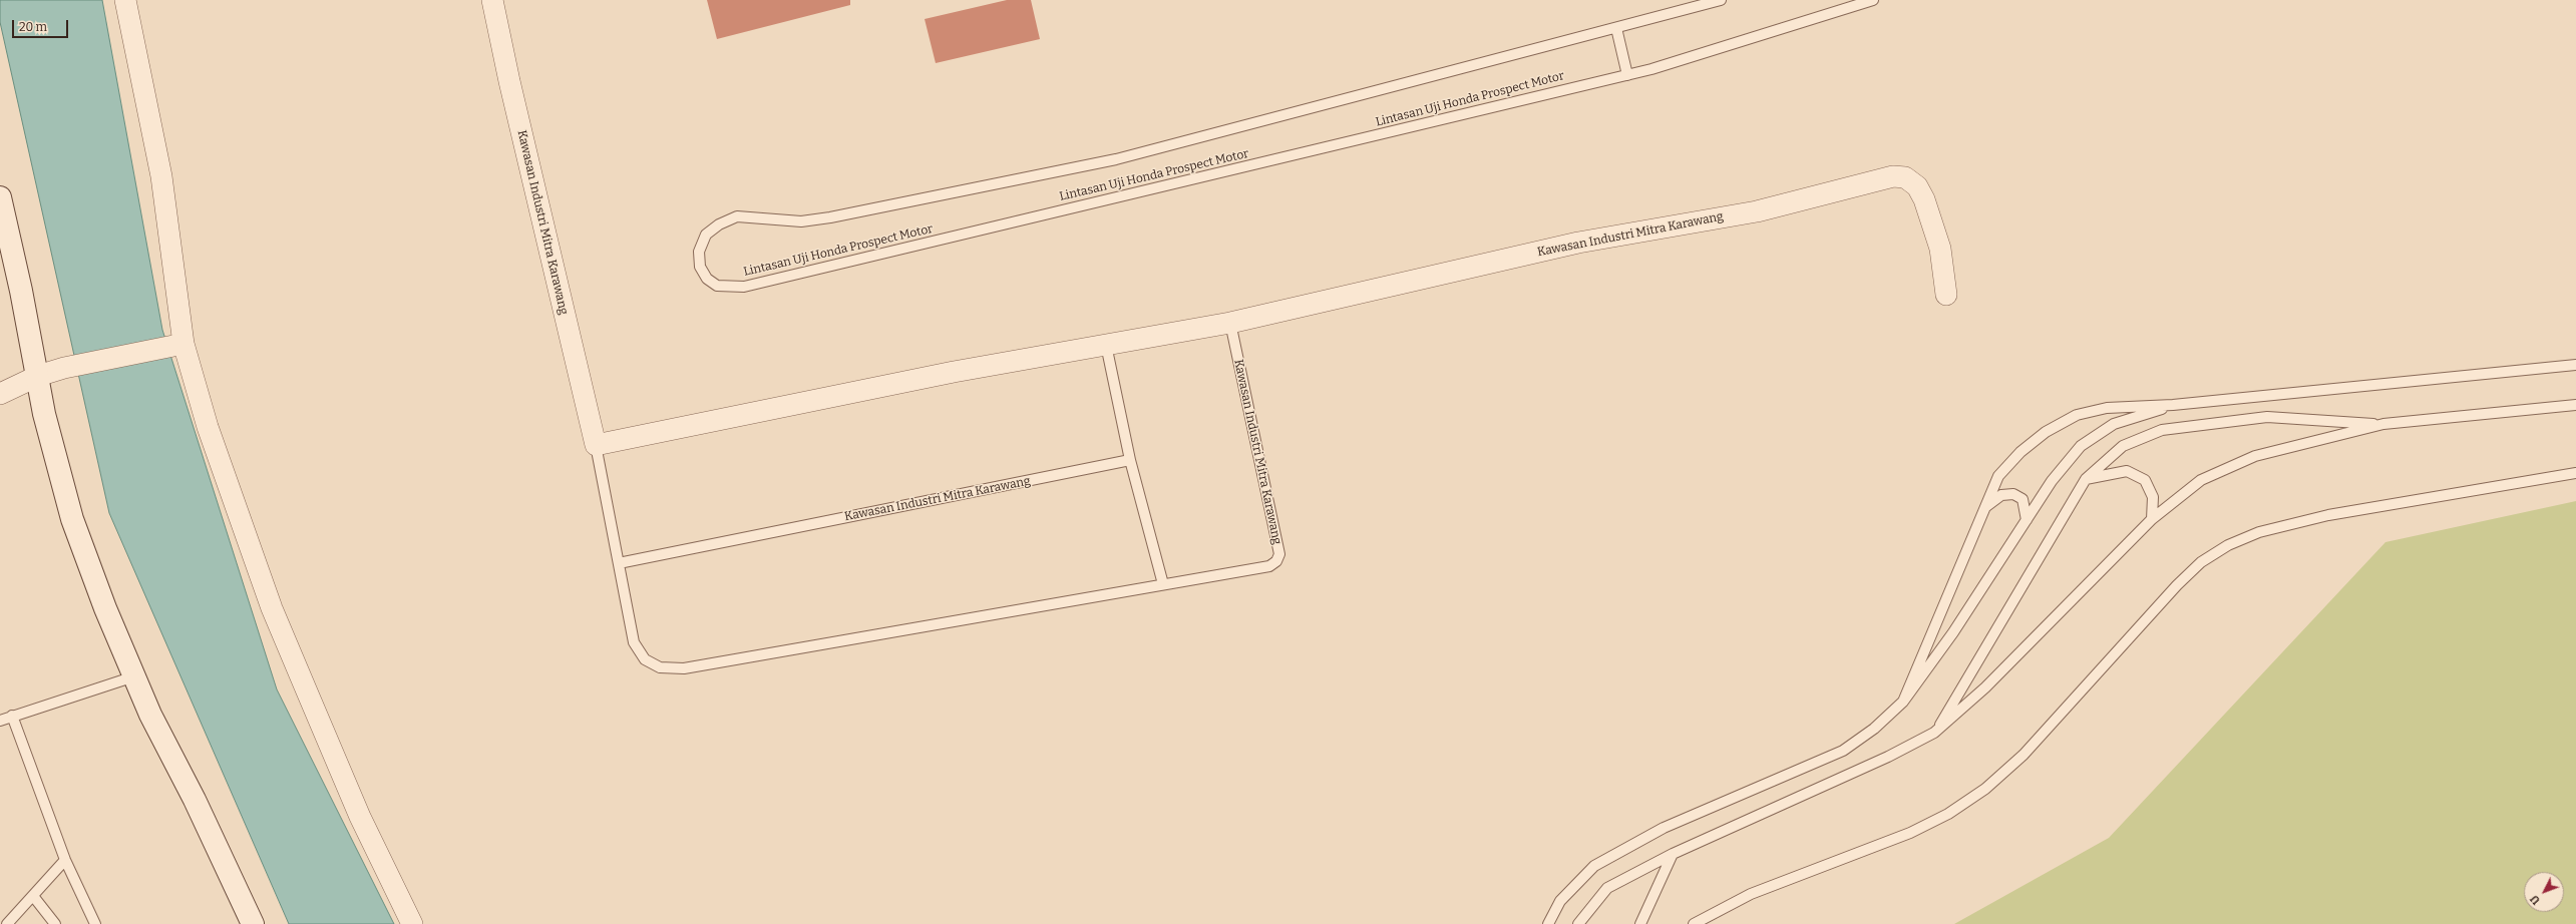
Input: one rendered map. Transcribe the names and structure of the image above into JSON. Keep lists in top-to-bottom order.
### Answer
{
  "streets": {
    "street": ["Kawasan Industri Mitra Karawang"],
    "lane": ["Lintasan Uji Honda Prospect Motor"]
  },
  "scale_bar": "20 m",
  "north": "bottom left"
}
